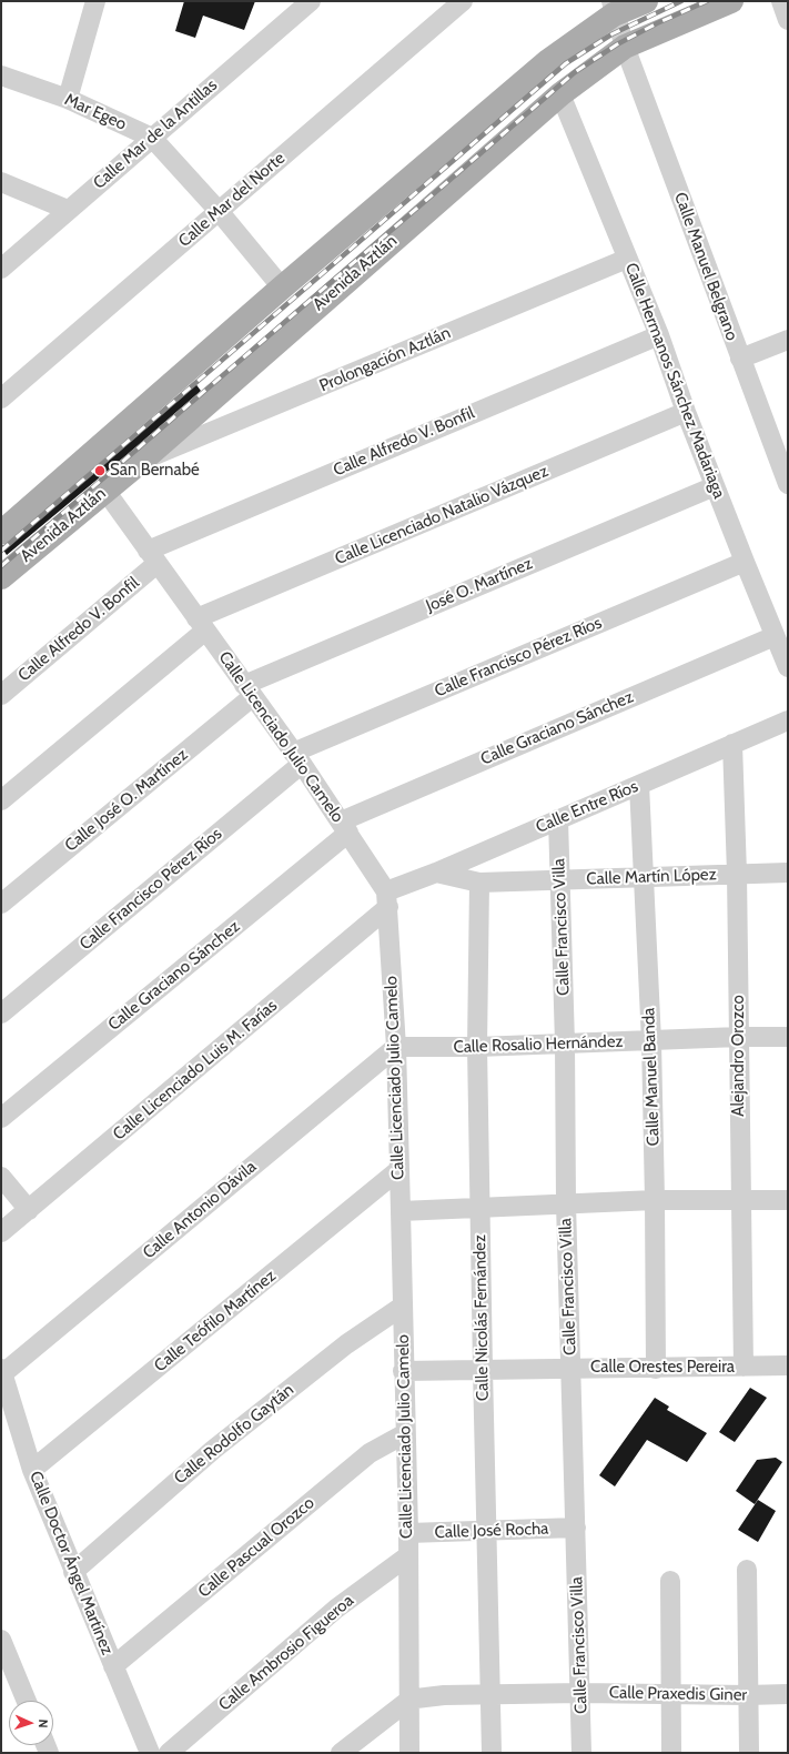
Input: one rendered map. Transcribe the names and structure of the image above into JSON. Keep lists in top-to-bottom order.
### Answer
{
  "streets": {
    "main road": ["Avenida Aztlán"],
    "street": [
      "Mar Egeo",
      "Calle Mar de la Antillas",
      "Calle Mar del Norte",
      "Calle Manuel Belgrano",
      "Prolongación Aztlán",
      "Calle Hermanos Sánchez Madariaga",
      "Calle Alfredo V. Bonfil",
      "Calle Licenciado Natalio Vázquez",
      "José O. Martínez",
      "Calle Francisco Pérez Ríos",
      "Calle Graciano Sánchez",
      "Calle Licenciado Julio Camelo",
      "Calle José O. Martínez",
      "Calle Entre Ríos",
      "Calle Martín López",
      "Calle Francisco Villa",
      "Calle Rosalio Hernández",
      "Alejandro Orozco",
      "Calle Licenciado Luis M. Farías",
      "Calle Manuel Banda",
      "Calle Antonio Dávila",
      "Calle Nicolás Fernández",
      "Calle Teófilo Martínez",
      "Calle Orestes Pereira",
      "Calle Rodolfo Gaytán",
      "Calle José Rocha",
      "Calle Pascual Orozco",
      "Calle Doctor Ángel Martínez",
      "Calle Ambrosio Figueroa",
      "Calle Praxedis Giner"
    ]
  },
  "crossings": [
    ["Mar Egeo", "Calle Mar de la Antillas"],
    ["Mar Egeo", "Calle Mar del Norte"],
    ["Mar Egeo", "Avenida Aztlán"],
    ["Calle Manuel Belgrano", "Avenida Aztlán"],
    ["Avenida Aztlán", "Prolongación Aztlán"],
    ["Avenida Aztlán", "Calle Hermanos Sánchez Madariaga"],
    ["Avenida Aztlán", "Calle Licenciado Julio Camelo"],
    ["Prolongación Aztlán", "Calle Hermanos Sánchez Madariaga"],
    ["Calle Hermanos Sánchez Madariaga", "Calle Alfredo V. Bonfil"],
    ["Calle Hermanos Sánchez Madariaga", "Calle Licenciado Natalio Vázquez"],
    ["Calle Hermanos Sánchez Madariaga", "José O. Martínez"],
    ["Calle Hermanos Sánchez Madariaga", "Calle Francisco Pérez Ríos"],
    ["Calle Hermanos Sánchez Madariaga", "Calle Graciano Sánchez"],
    ["Calle Alfredo V. Bonfil", "Calle Licenciado Julio Camelo"],
    ["Calle Licenciado Natalio Vázquez", "Calle Licenciado Julio Camelo"],
    ["José O. Martínez", "Calle Licenciado Julio Camelo"],
    ["José O. Martínez", "Calle José O. Martínez"],
    ["Calle Francisco Pérez Ríos", "Calle Licenciado Julio Camelo"],
    ["Calle Graciano Sánchez", "Calle Licenciado Julio Camelo"],
    ["Calle Licenciado Julio Camelo", "Calle José O. Martínez"],
    ["Calle Licenciado Julio Camelo", "Calle Entre Ríos"],
    ["Calle Licenciado Julio Camelo", "Calle Rosalio Hernández"],
    ["Calle Licenciado Julio Camelo", "Calle Licenciado Luis M. Farías"],
    ["Calle Licenciado Julio Camelo", "Calle Antonio Dávila"],
    ["Calle Licenciado Julio Camelo", "Calle Teófilo Martínez"],
    ["Calle Licenciado Julio Camelo", "Calle Orestes Pereira"],
    ["Calle Licenciado Julio Camelo", "Calle Rodolfo Gaytán"],
    ["Calle Licenciado Julio Camelo", "Calle José Rocha"],
    ["Calle Licenciado Julio Camelo", "Calle Pascual Orozco"],
    ["Calle Licenciado Julio Camelo", "Calle Ambrosio Figueroa"],
    ["Calle Licenciado Julio Camelo", "Calle Praxedis Giner"],
    ["Calle Entre Ríos", "Calle Martín López"],
    ["Calle Entre Ríos", "Calle Francisco Villa"],
    ["Calle Entre Ríos", "Alejandro Orozco"],
    ["Calle Entre Ríos", "Calle Licenciado Luis M. Farías"],
    ["Calle Entre Ríos", "Calle Manuel Banda"],
    ["Calle Martín López", "Calle Francisco Villa"],
    ["Calle Martín López", "Alejandro Orozco"],
    ["Calle Martín López", "Calle Manuel Banda"],
    ["Calle Martín López", "Calle Nicolás Fernández"],
    ["Calle Francisco Villa", "Calle Rosalio Hernández"],
    ["Calle Francisco Villa", "Calle Orestes Pereira"],
    ["Calle Francisco Villa", "Calle José Rocha"],
    ["Calle Francisco Villa", "Calle Praxedis Giner"],
    ["Calle Rosalio Hernández", "Alejandro Orozco"],
    ["Calle Rosalio Hernández", "Calle Manuel Banda"],
    ["Calle Rosalio Hernández", "Calle Antonio Dávila"],
    ["Calle Rosalio Hernández", "Calle Nicolás Fernández"],
    ["Alejandro Orozco", "Calle Orestes Pereira"],
    ["Calle Manuel Banda", "Calle Orestes Pereira"],
    ["Calle Antonio Dávila", "Calle Doctor Ángel Martínez"],
    ["Calle Nicolás Fernández", "Calle Orestes Pereira"],
    ["Calle Nicolás Fernández", "Calle José Rocha"],
    ["Calle Nicolás Fernández", "Calle Praxedis Giner"],
    ["Calle Teófilo Martínez", "Calle Doctor Ángel Martínez"],
    ["Calle Rodolfo Gaytán", "Calle Doctor Ángel Martínez"],
    ["Calle Pascual Orozco", "Calle Doctor Ángel Martínez"]
  ],
  "places": ["San Bernabé"],
  "north": "right"
}
